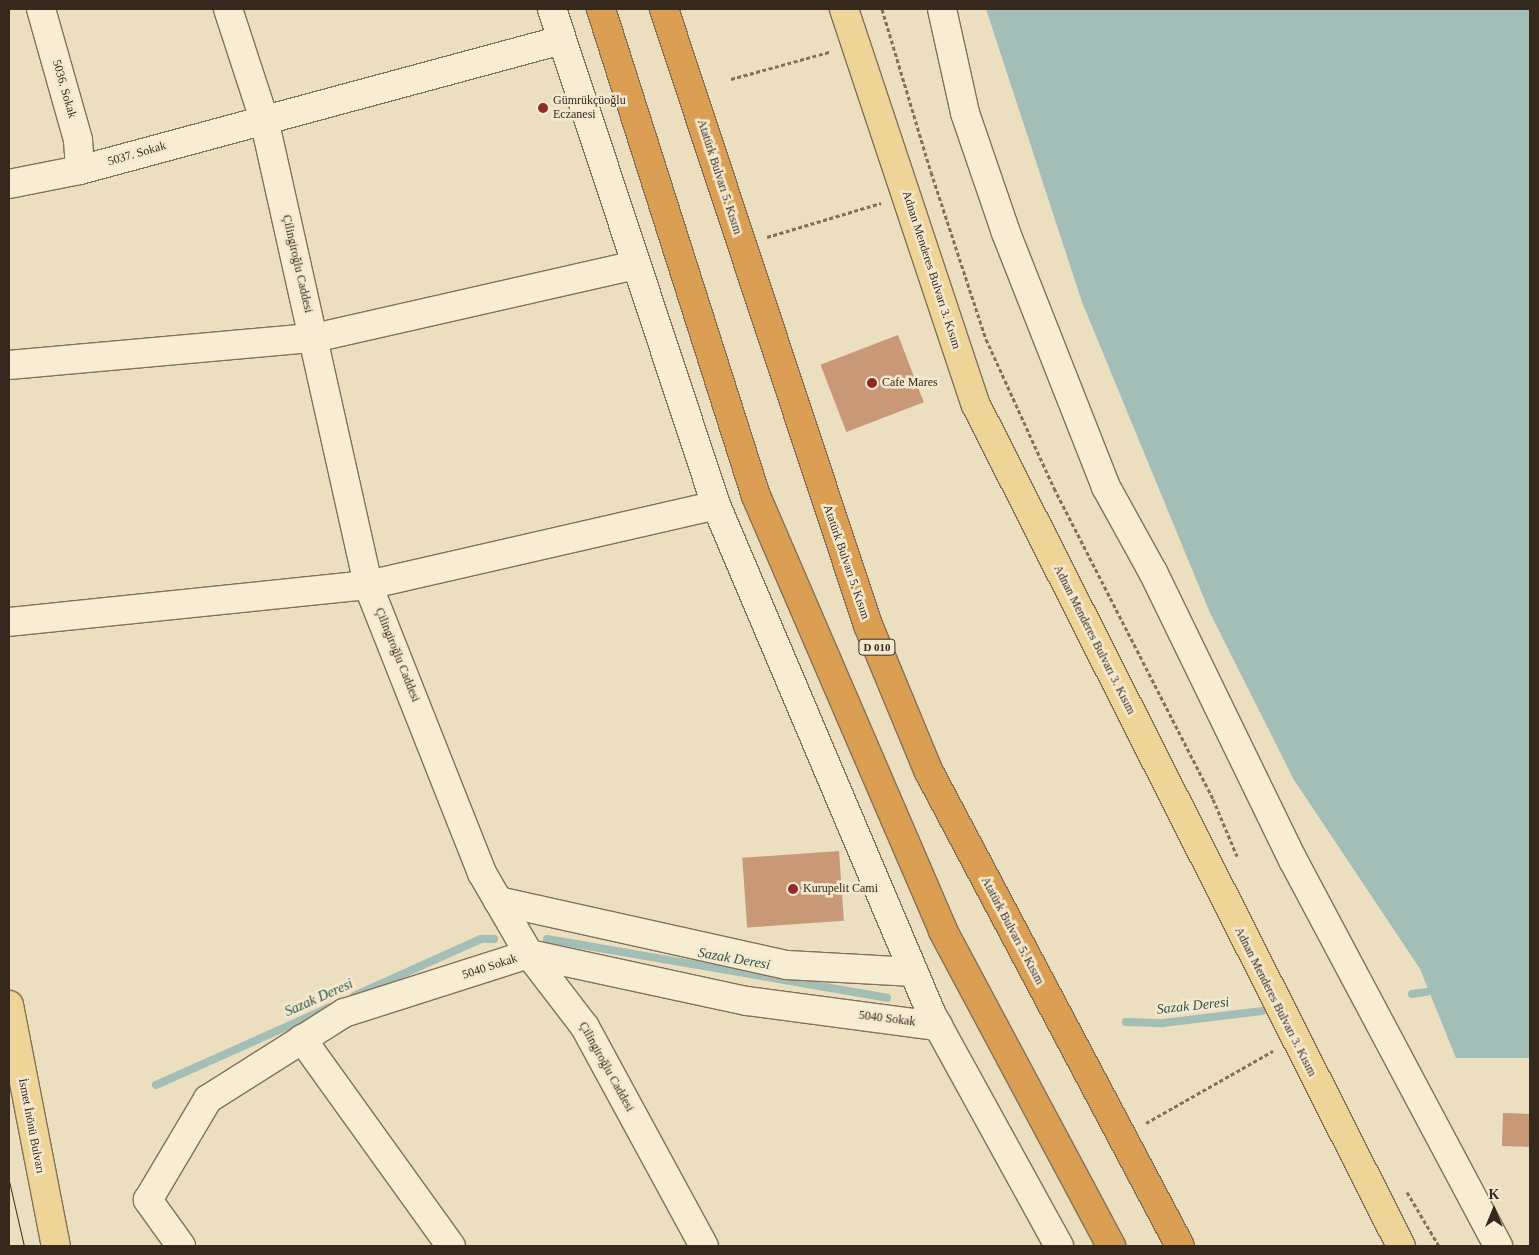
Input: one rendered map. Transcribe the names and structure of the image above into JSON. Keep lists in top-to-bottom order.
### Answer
{
  "streets": {
    "highway": ["Atatürk Bulvarı 5. Kısım", "D 010"],
    "main road": ["Adnan Menderes Bulvarı 3. Kısım", "İsmet İnönü Bulvarı"],
    "street": [
      "5036. Sokak",
      "5037. Sokak",
      "Çilingiroğlu Caddesi",
      "5040 Sokak"
    ]
  },
  "crossings": [
    ["5036. Sokak", "5037. Sokak"],
    ["5037. Sokak", "Çilingiroğlu Caddesi"],
    ["Çilingiroğlu Caddesi", "5040 Sokak"]
  ],
  "water": ["Sazak Deresi"],
  "places": ["Gümrükçüoğlu Eczanesi", "Cafe Mares", "Kurupelit Cami"],
  "north": "top"
}
